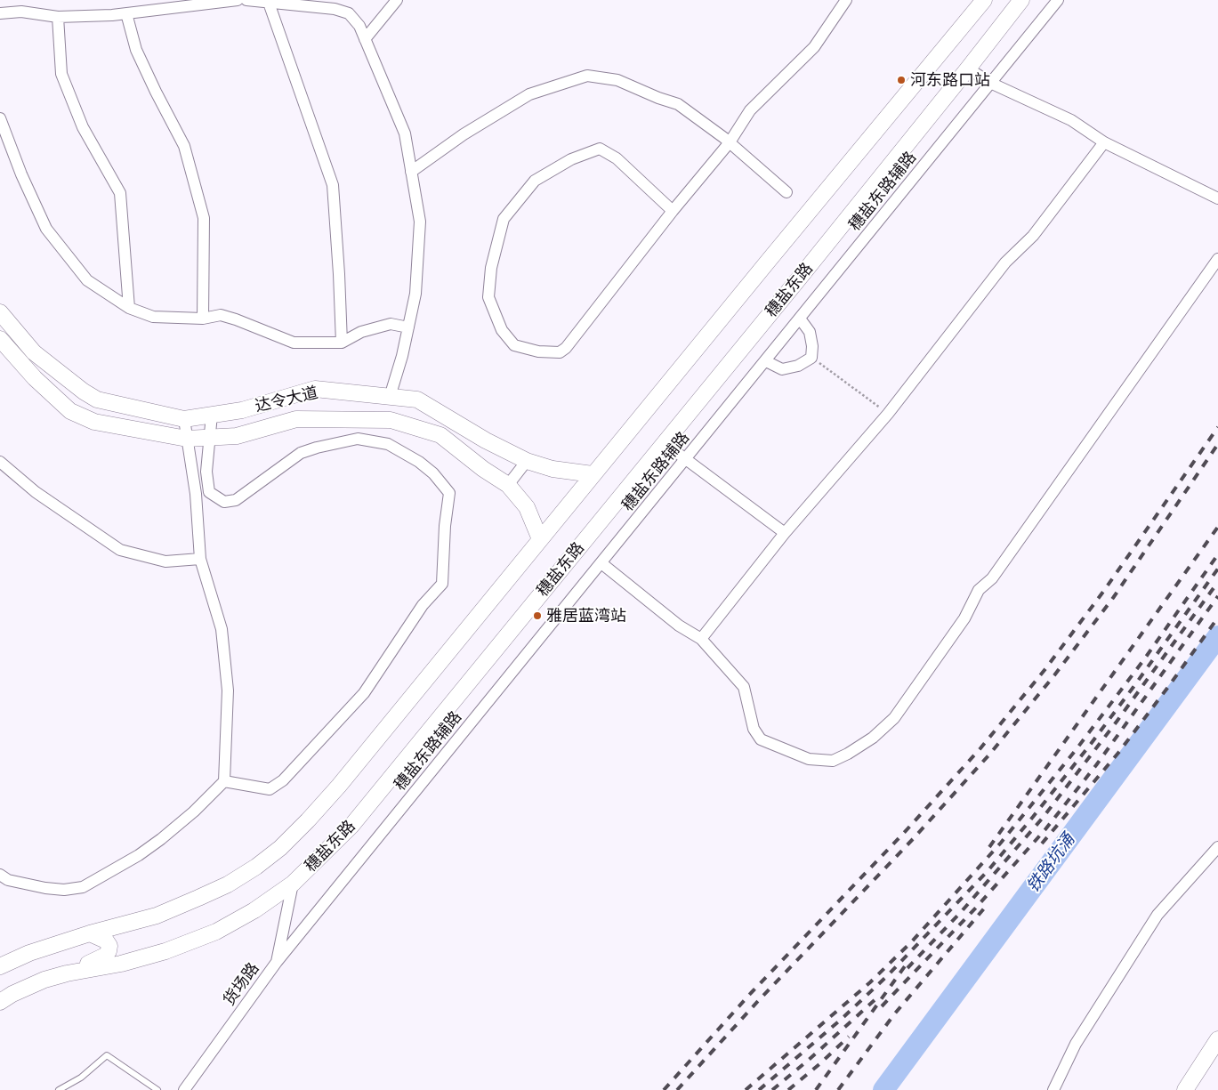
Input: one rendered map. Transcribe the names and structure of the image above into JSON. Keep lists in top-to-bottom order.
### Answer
{
  "streets": {
    "main road": ["穗盐东路", "达令大道"],
    "street": ["穗盐东路辅路", "货场路"]
  },
  "crossings": [
    ["穗盐东路辅路", "货场路"],
    ["穗盐东路", "货场路"]
  ],
  "water": ["铁路坑涌"],
  "places": ["河东路口站", "雅居蓝湾站"]
}
